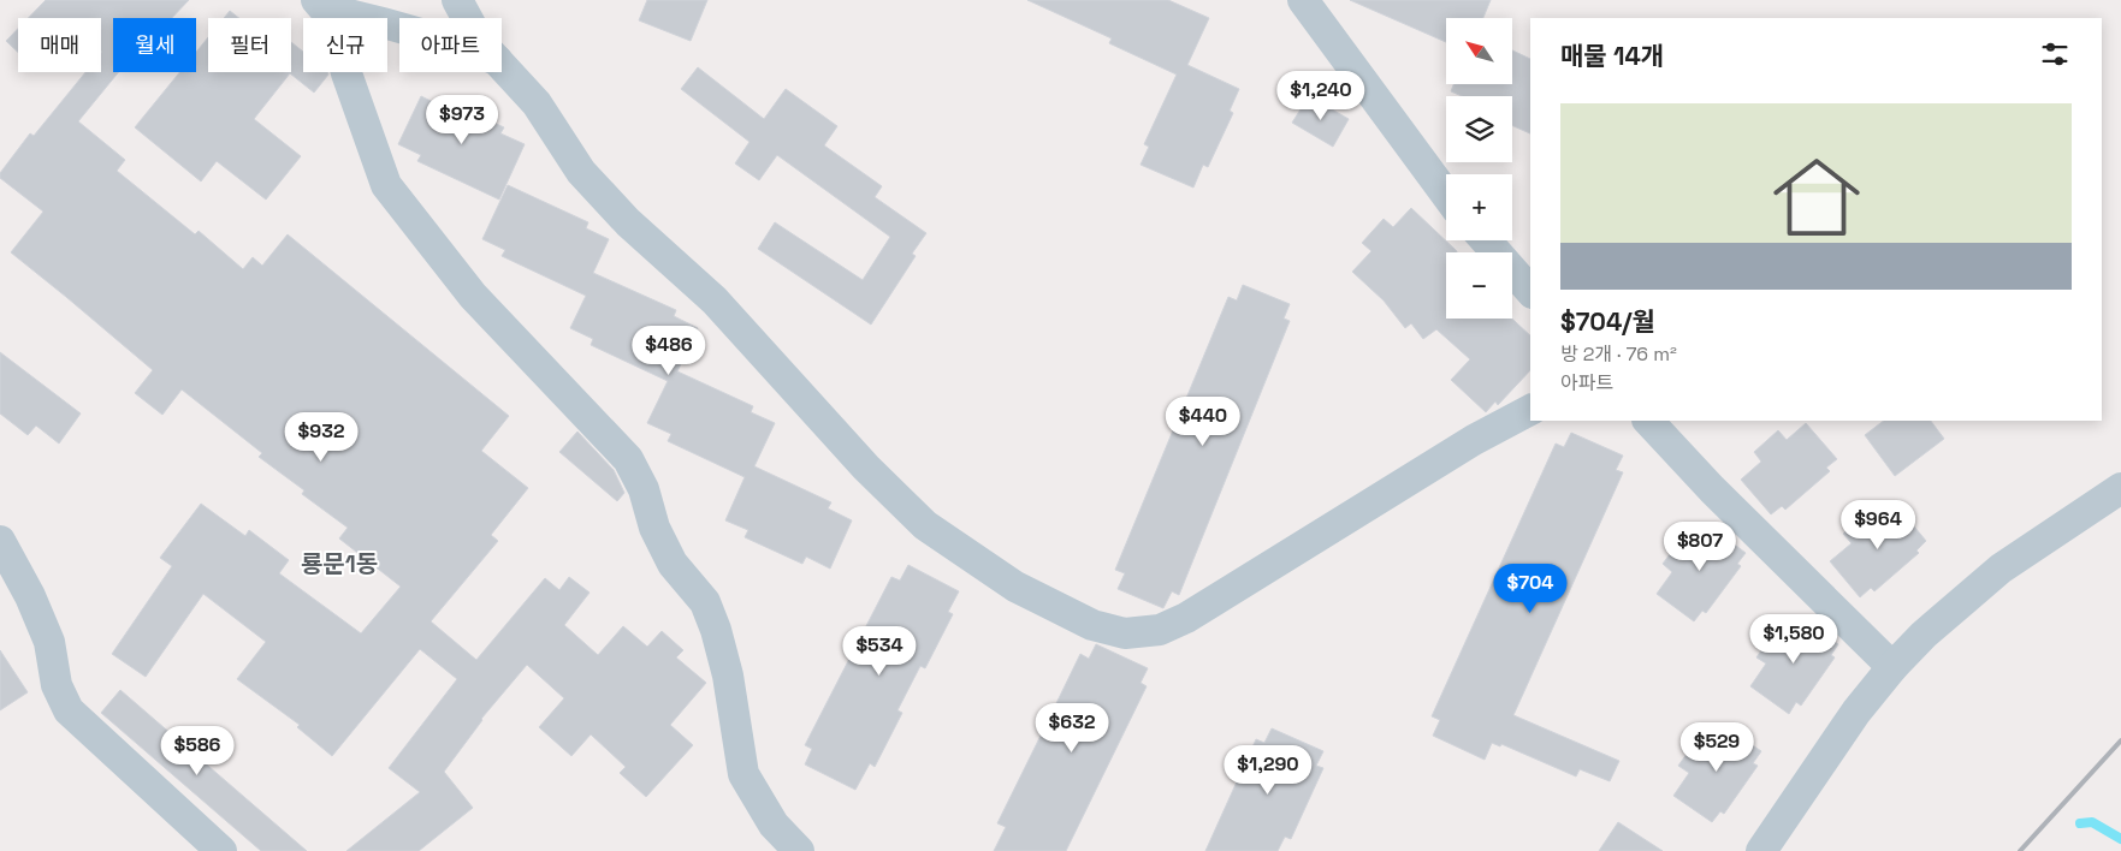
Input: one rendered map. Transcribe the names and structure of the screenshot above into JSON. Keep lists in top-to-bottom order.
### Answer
{
  "districts": ["룡문1동"],
  "north": "top left",
  "page": {
    "map_buttons": ["+", "−"],
    "chip": [
      "매매",
      "월세",
      "필터",
      "신규",
      "아파트"
    ],
    "heading": "매물 14개",
    "price": [
      "$1,240",
      "$973",
      "$486",
      "$440",
      "$932",
      "$964",
      "$807",
      "$704",
      "$1,580",
      "$534",
      "$632",
      "$529",
      "$586",
      "$1,290"
    ],
    "list": [
      {
        "name": "$704/월",
        "note": "방 2개 · 76 m² · 아파트"
      }
    ]
  }
}
